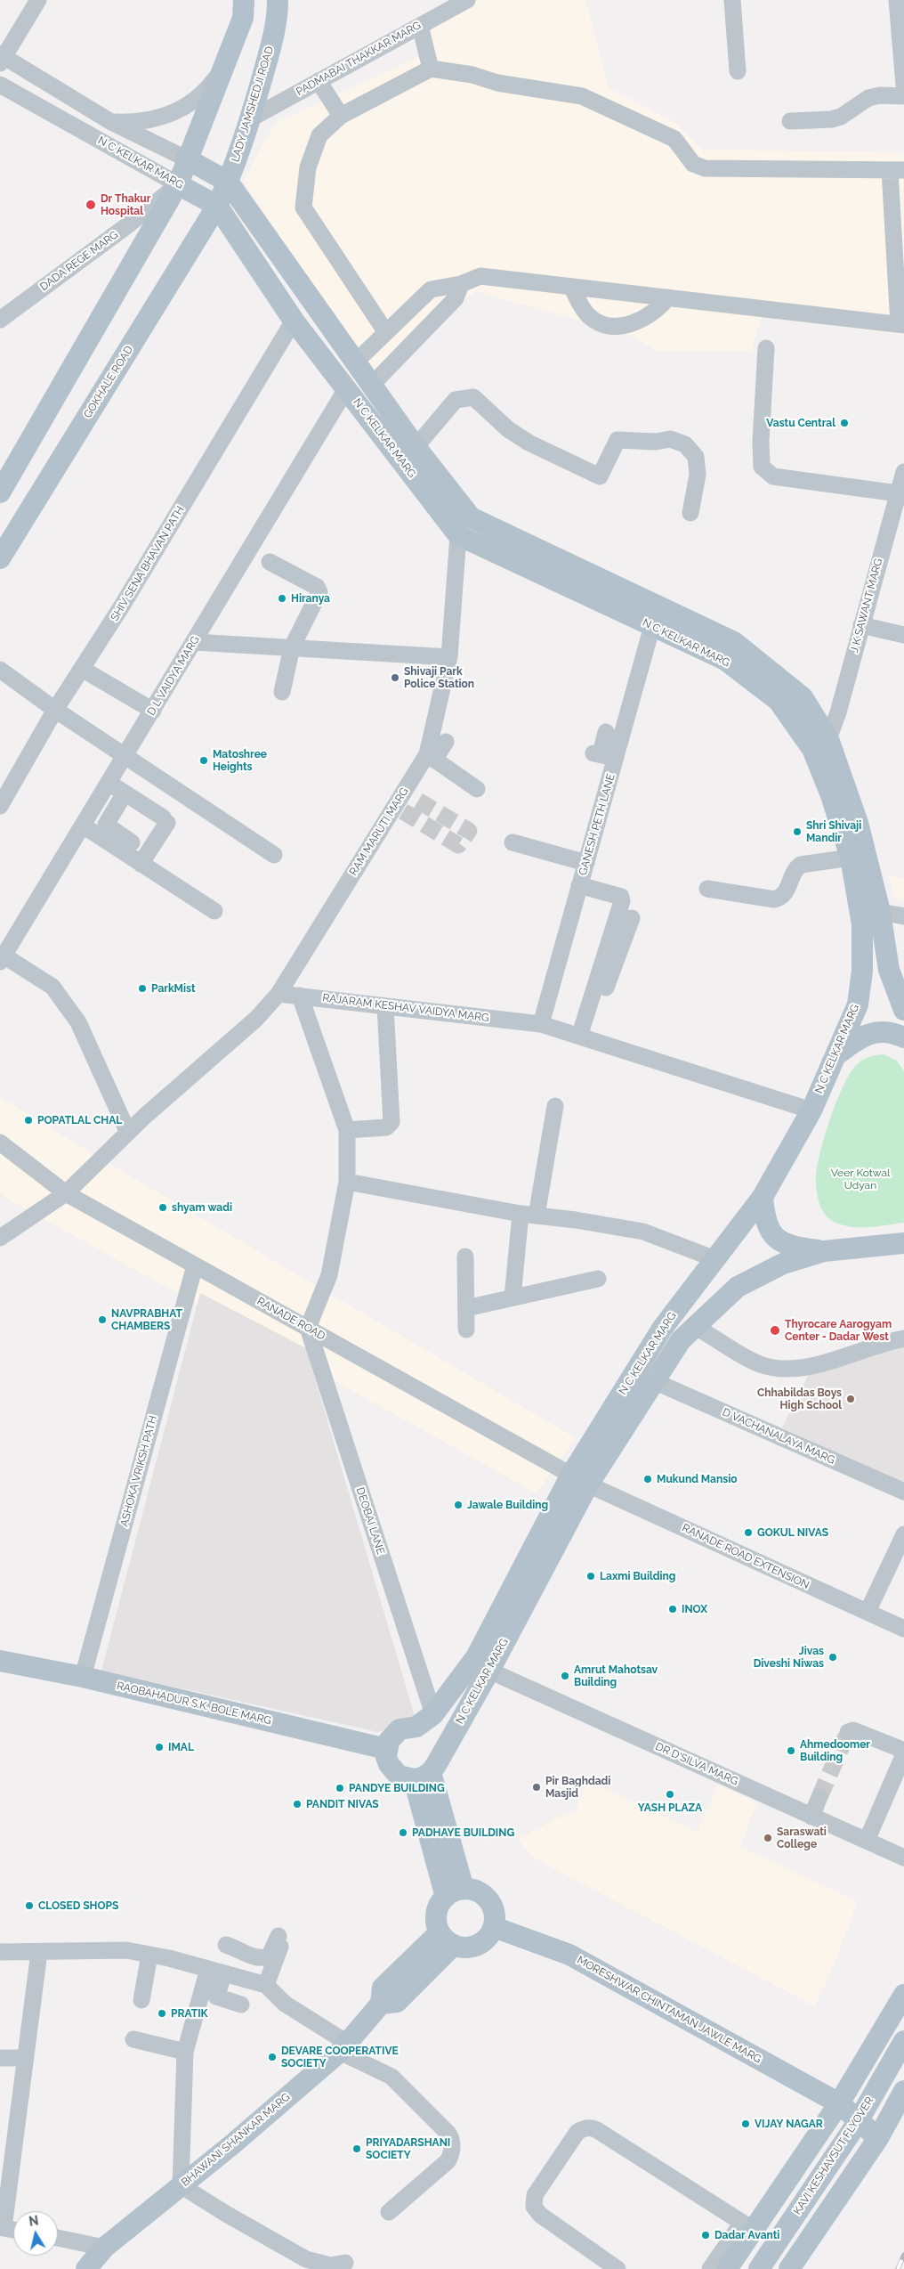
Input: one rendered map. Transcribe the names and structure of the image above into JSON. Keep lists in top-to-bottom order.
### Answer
{
  "streets": {
    "main road": [
      "LADY JAMSHEDJI ROAD",
      "N C KELKAR MARG",
      "GOKHALE ROAD",
      "RAOBAHADUR S.K. BOLE MARG",
      "MORESHWAR CHINTAMAN JAWLE MARG",
      "BHAWANI SHANKAR MARG",
      "KAVI KESHAVSUT FLYOVER"
    ],
    "street": [
      "PADMABAI THAKKAR MARG",
      "DADA REGE MARG",
      "SHIV SENA BHAVAN PATH",
      "J K SAWANT MARG",
      "D L VAIDYA MARG",
      "GANESH PETH LANE",
      "RAM MARUTI MARG",
      "RAJARAM KESHAV VAIDYA MARG",
      "RANADE ROAD",
      "D VACHANALAYA MARG",
      "ASHOKA VRIKSH PATH",
      "DEOBAI LANE",
      "RANADE ROAD EXTENSION",
      "DR D'SILVA MARG"
    ]
  },
  "crossings": [
    ["PADMABAI THAKKAR MARG", "LADY JAMSHEDJI ROAD"],
    ["LADY JAMSHEDJI ROAD", "N C KELKAR MARG"],
    ["LADY JAMSHEDJI ROAD", "GOKHALE ROAD"],
    ["N C KELKAR MARG", "DADA REGE MARG"],
    ["N C KELKAR MARG", "GOKHALE ROAD"],
    ["N C KELKAR MARG", "SHIV SENA BHAVAN PATH"],
    ["N C KELKAR MARG", "J K SAWANT MARG"],
    ["N C KELKAR MARG", "D L VAIDYA MARG"],
    ["N C KELKAR MARG", "GANESH PETH LANE"],
    ["N C KELKAR MARG", "RAM MARUTI MARG"],
    ["N C KELKAR MARG", "RAJARAM KESHAV VAIDYA MARG"],
    ["N C KELKAR MARG", "RANADE ROAD"],
    ["N C KELKAR MARG", "D VACHANALAYA MARG"],
    ["N C KELKAR MARG", "DEOBAI LANE"],
    ["N C KELKAR MARG", "RANADE ROAD EXTENSION"],
    ["N C KELKAR MARG", "RAOBAHADUR S.K. BOLE MARG"],
    ["N C KELKAR MARG", "DR D'SILVA MARG"],
    ["GANESH PETH LANE", "RAJARAM KESHAV VAIDYA MARG"],
    ["RAM MARUTI MARG", "RAJARAM KESHAV VAIDYA MARG"],
    ["RANADE ROAD", "ASHOKA VRIKSH PATH"],
    ["RANADE ROAD", "DEOBAI LANE"],
    ["RANADE ROAD", "RANADE ROAD EXTENSION"],
    ["ASHOKA VRIKSH PATH", "RAOBAHADUR S.K. BOLE MARG"],
    ["MORESHWAR CHINTAMAN JAWLE MARG", "BHAWANI SHANKAR MARG"]
  ],
  "parks": ["Veer Kotwal Udyan"],
  "places": [
    "Dr Thakur Hospital",
    "Vastu Central",
    "Hiranya",
    "Shivaji Park Police Station",
    "Matoshree Heights",
    "Shri Shivaji Mandir",
    "ParkMist",
    "POPATLAL CHAL",
    "shyam wadi",
    "NAVPRABHAT CHAMBERS",
    "Thyrocare Aarogyam Center - Dadar West",
    "Chhabildas Boys High School",
    "Mukund Mansio",
    "Jawale Building",
    "GOKUL NIVAS",
    "Laxmi Building",
    "INOX",
    "Jivas Diveshi Niwas",
    "Amrut Mahotsav Building",
    "IMAL",
    "Ahmedoomer Building",
    "Pir Baghdadi Masjid",
    "PANDYE BUILDING",
    "YASH PLAZA",
    "PANDIT NIVAS",
    "PADHAYE BUILDING",
    "Saraswati College",
    "CLOSED SHOPS",
    "PRATIK",
    "DEVARE COOPERATIVE SOCIETY",
    "VIJAY NAGAR",
    "PRIYADARSHANI SOCIETY",
    "Dadar Avanti"
  ],
  "north": "top"
}
